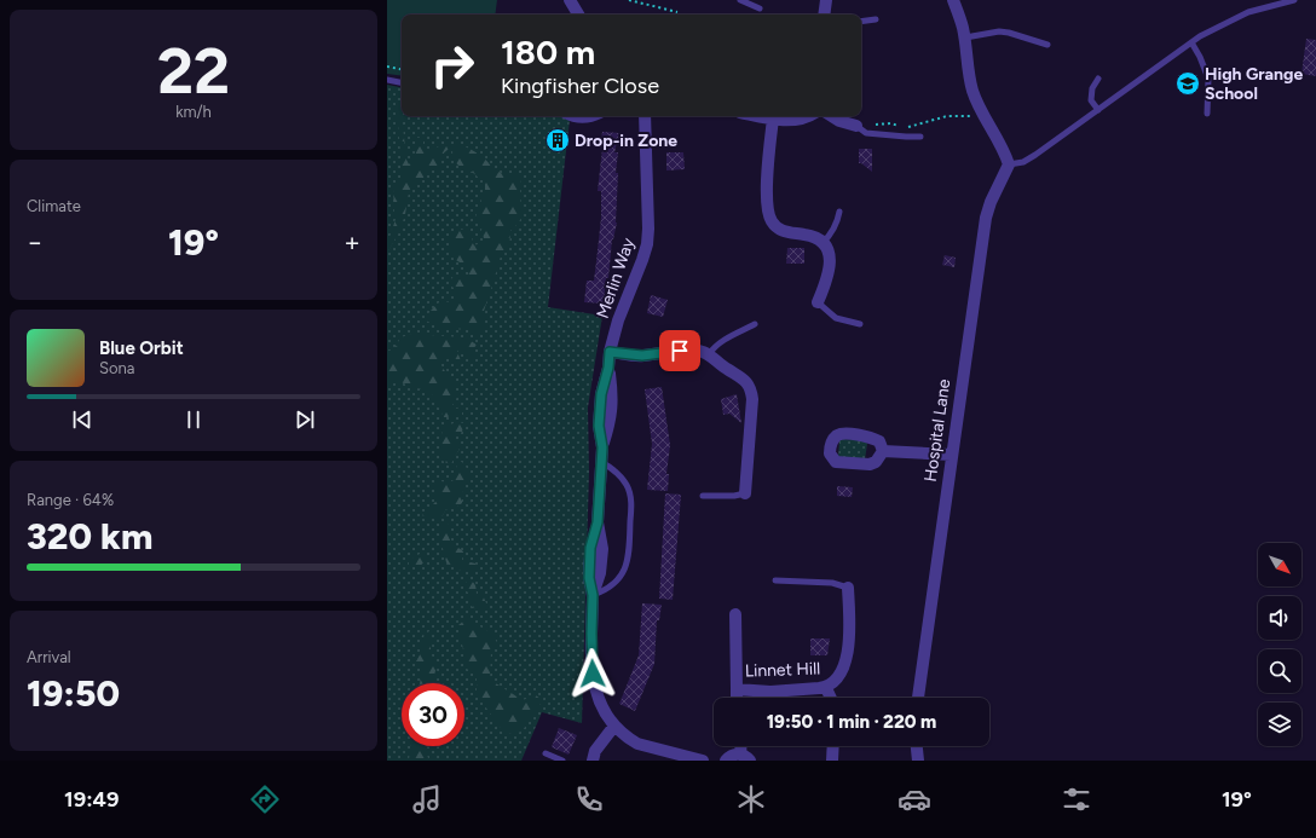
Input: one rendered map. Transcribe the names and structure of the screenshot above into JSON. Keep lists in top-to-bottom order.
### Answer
{
  "streets": {
    "street": ["Merlin Way", "Hospital Lane", "Linnet Hill"]
  },
  "places": {
    "school or university": ["High Grange School"],
    "building": ["Drop-in Zone"]
  },
  "north": "bottom right",
  "page": {
    "tile": [
      ["22", "km/h"],
      "Climate",
      ["Range · 64%", "320 km"],
      ["Arrival", "19:50"]
    ],
    "turn": ["180 m", "Kingfisher Close"],
    "heat": ["−", "19°", "+"],
    "song": ["Blue Orbit", "Sona"],
    "limit": "30",
    "trip": "19:50 · 1 min · 220 m",
    "tabs": ["19:49", "19°"]
  }
}
